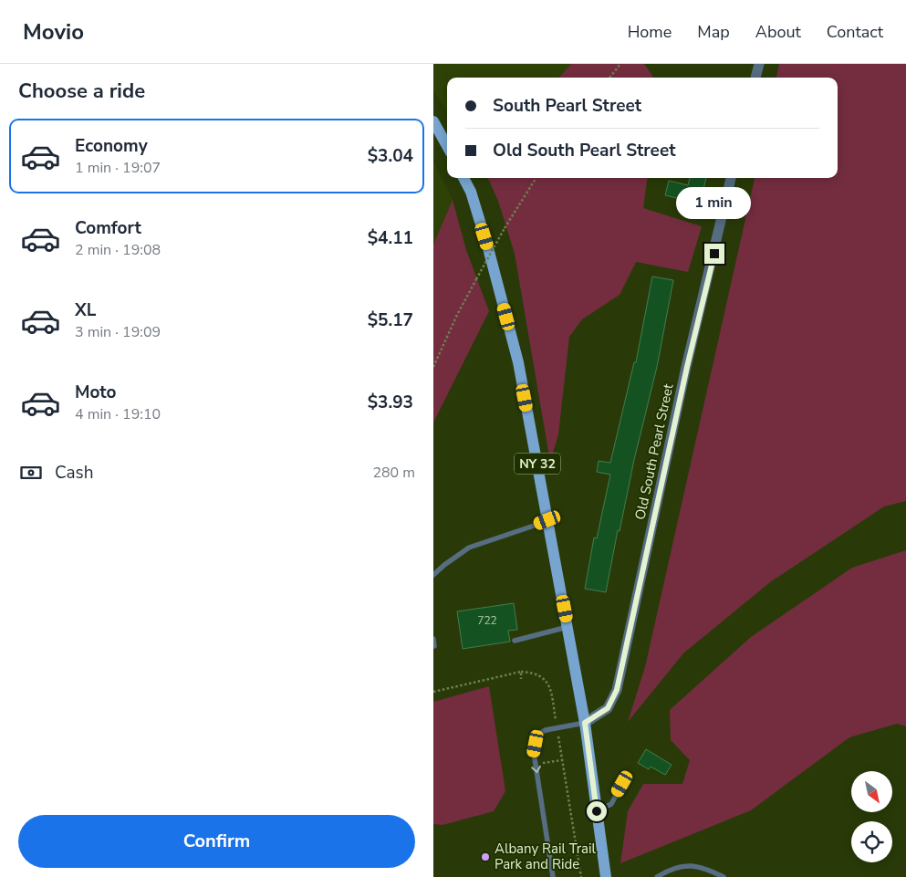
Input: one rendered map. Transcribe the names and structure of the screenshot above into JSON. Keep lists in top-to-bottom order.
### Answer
{
  "streets": {
    "main road": ["NY 32"],
    "street": ["Old South Pearl Street"]
  },
  "crossings": [
    ["Old South Pearl Street", "NY 32"]
  ],
  "places": ["Albany Rail Trail Park and Ride"],
  "house_numbers": ["722"],
  "north": "bottom right",
  "page": {
    "header": "Movio",
    "nav": [
      "Home",
      "Map",
      "About",
      "Contact"
    ],
    "heading": "Choose a ride",
    "banner": ["South Pearl Street", "Old South Pearl Street"],
    "list": [
      {
        "name": "Economy",
        "note": "1 min · 19:07",
        "value": "$3.04"
      },
      {
        "name": "Comfort",
        "note": "2 min · 19:08",
        "value": "$4.11"
      },
      {
        "name": "XL",
        "note": "3 min · 19:09",
        "value": "$5.17"
      },
      {
        "name": "Moto",
        "note": "4 min · 19:10",
        "value": "$3.93"
      }
    ],
    "bubble": "1 min",
    "pay": ["Cash", "280 m"],
    "buttons": "Confirm"
  }
}
